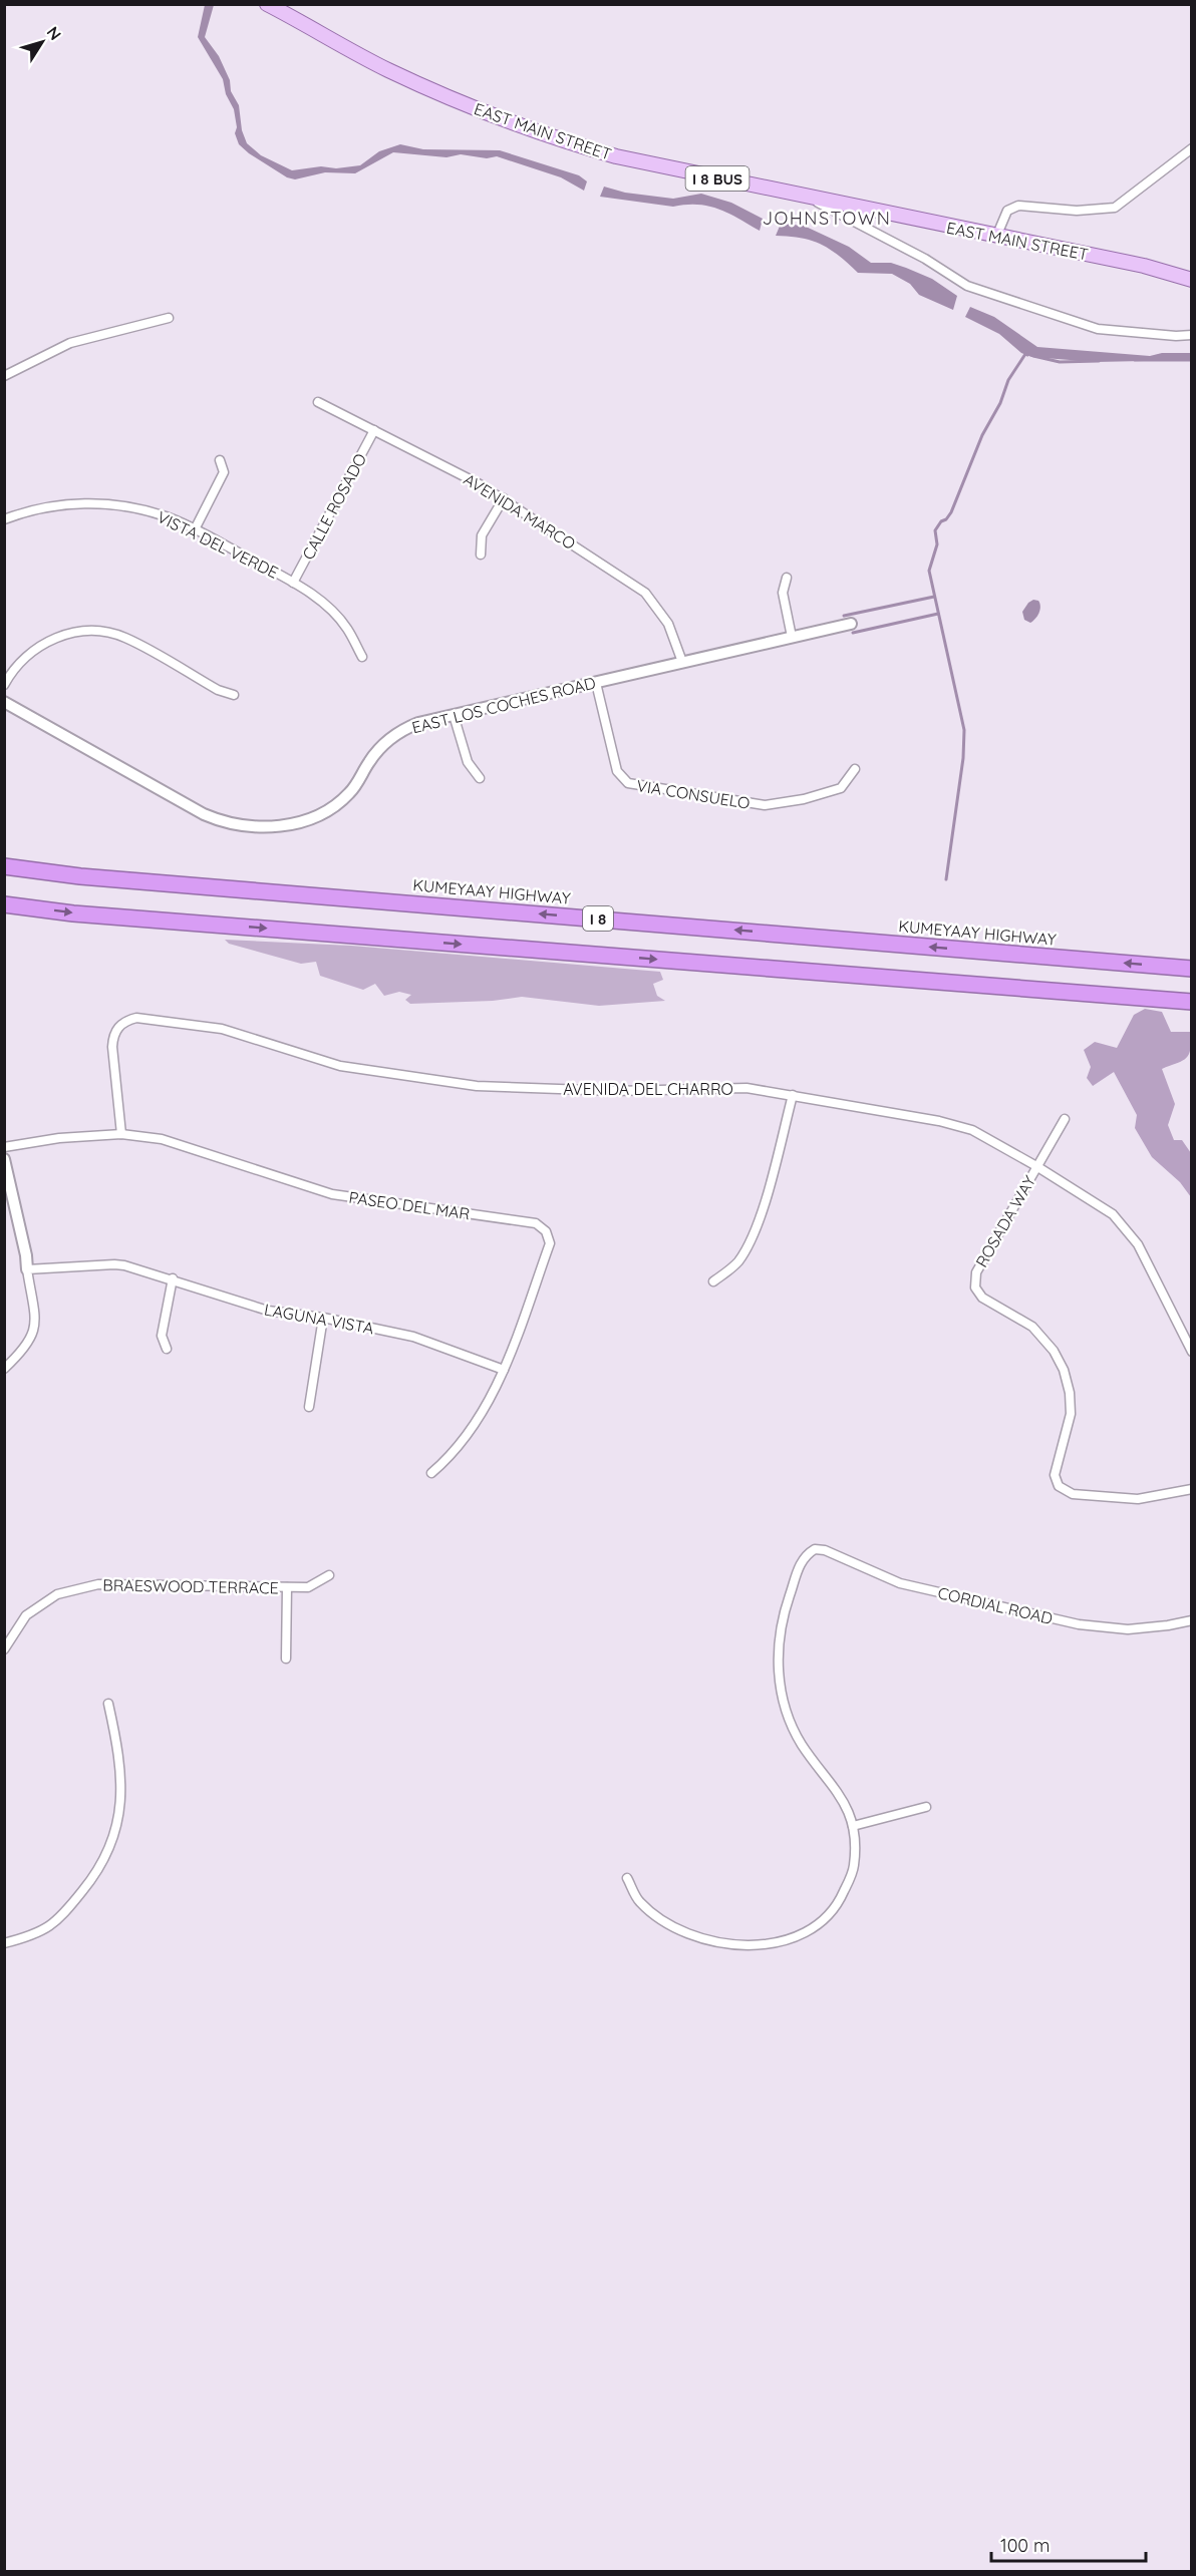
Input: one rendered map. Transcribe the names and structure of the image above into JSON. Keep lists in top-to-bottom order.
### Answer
{
  "streets": {
    "highway": ["KUMEYAAY HIGHWAY", "I 8"],
    "main road": ["EAST MAIN STREET", "I 8 BUS"],
    "street": [
      "CALLE ROSADO",
      "AVENIDA MARCO",
      "VISTA DEL VERDE",
      "EAST LOS COCHES ROAD",
      "VIA CONSUELO",
      "AVENIDA DEL CHARRO",
      "PASEO DEL MAR",
      "ROSADA WAY",
      "LAGUNA VISTA",
      "BRAESWOOD TERRACE",
      "CORDIAL ROAD"
    ]
  },
  "crossings": [
    ["CALLE ROSADO", "AVENIDA MARCO"],
    ["CALLE ROSADO", "VISTA DEL VERDE"],
    ["AVENIDA MARCO", "EAST LOS COCHES ROAD"],
    ["EAST LOS COCHES ROAD", "VIA CONSUELO"],
    ["AVENIDA DEL CHARRO", "PASEO DEL MAR"],
    ["AVENIDA DEL CHARRO", "ROSADA WAY"],
    ["PASEO DEL MAR", "LAGUNA VISTA"]
  ],
  "districts": ["JOHNSTOWN"],
  "scale_bar": "100 m",
  "north": "top right"
}
